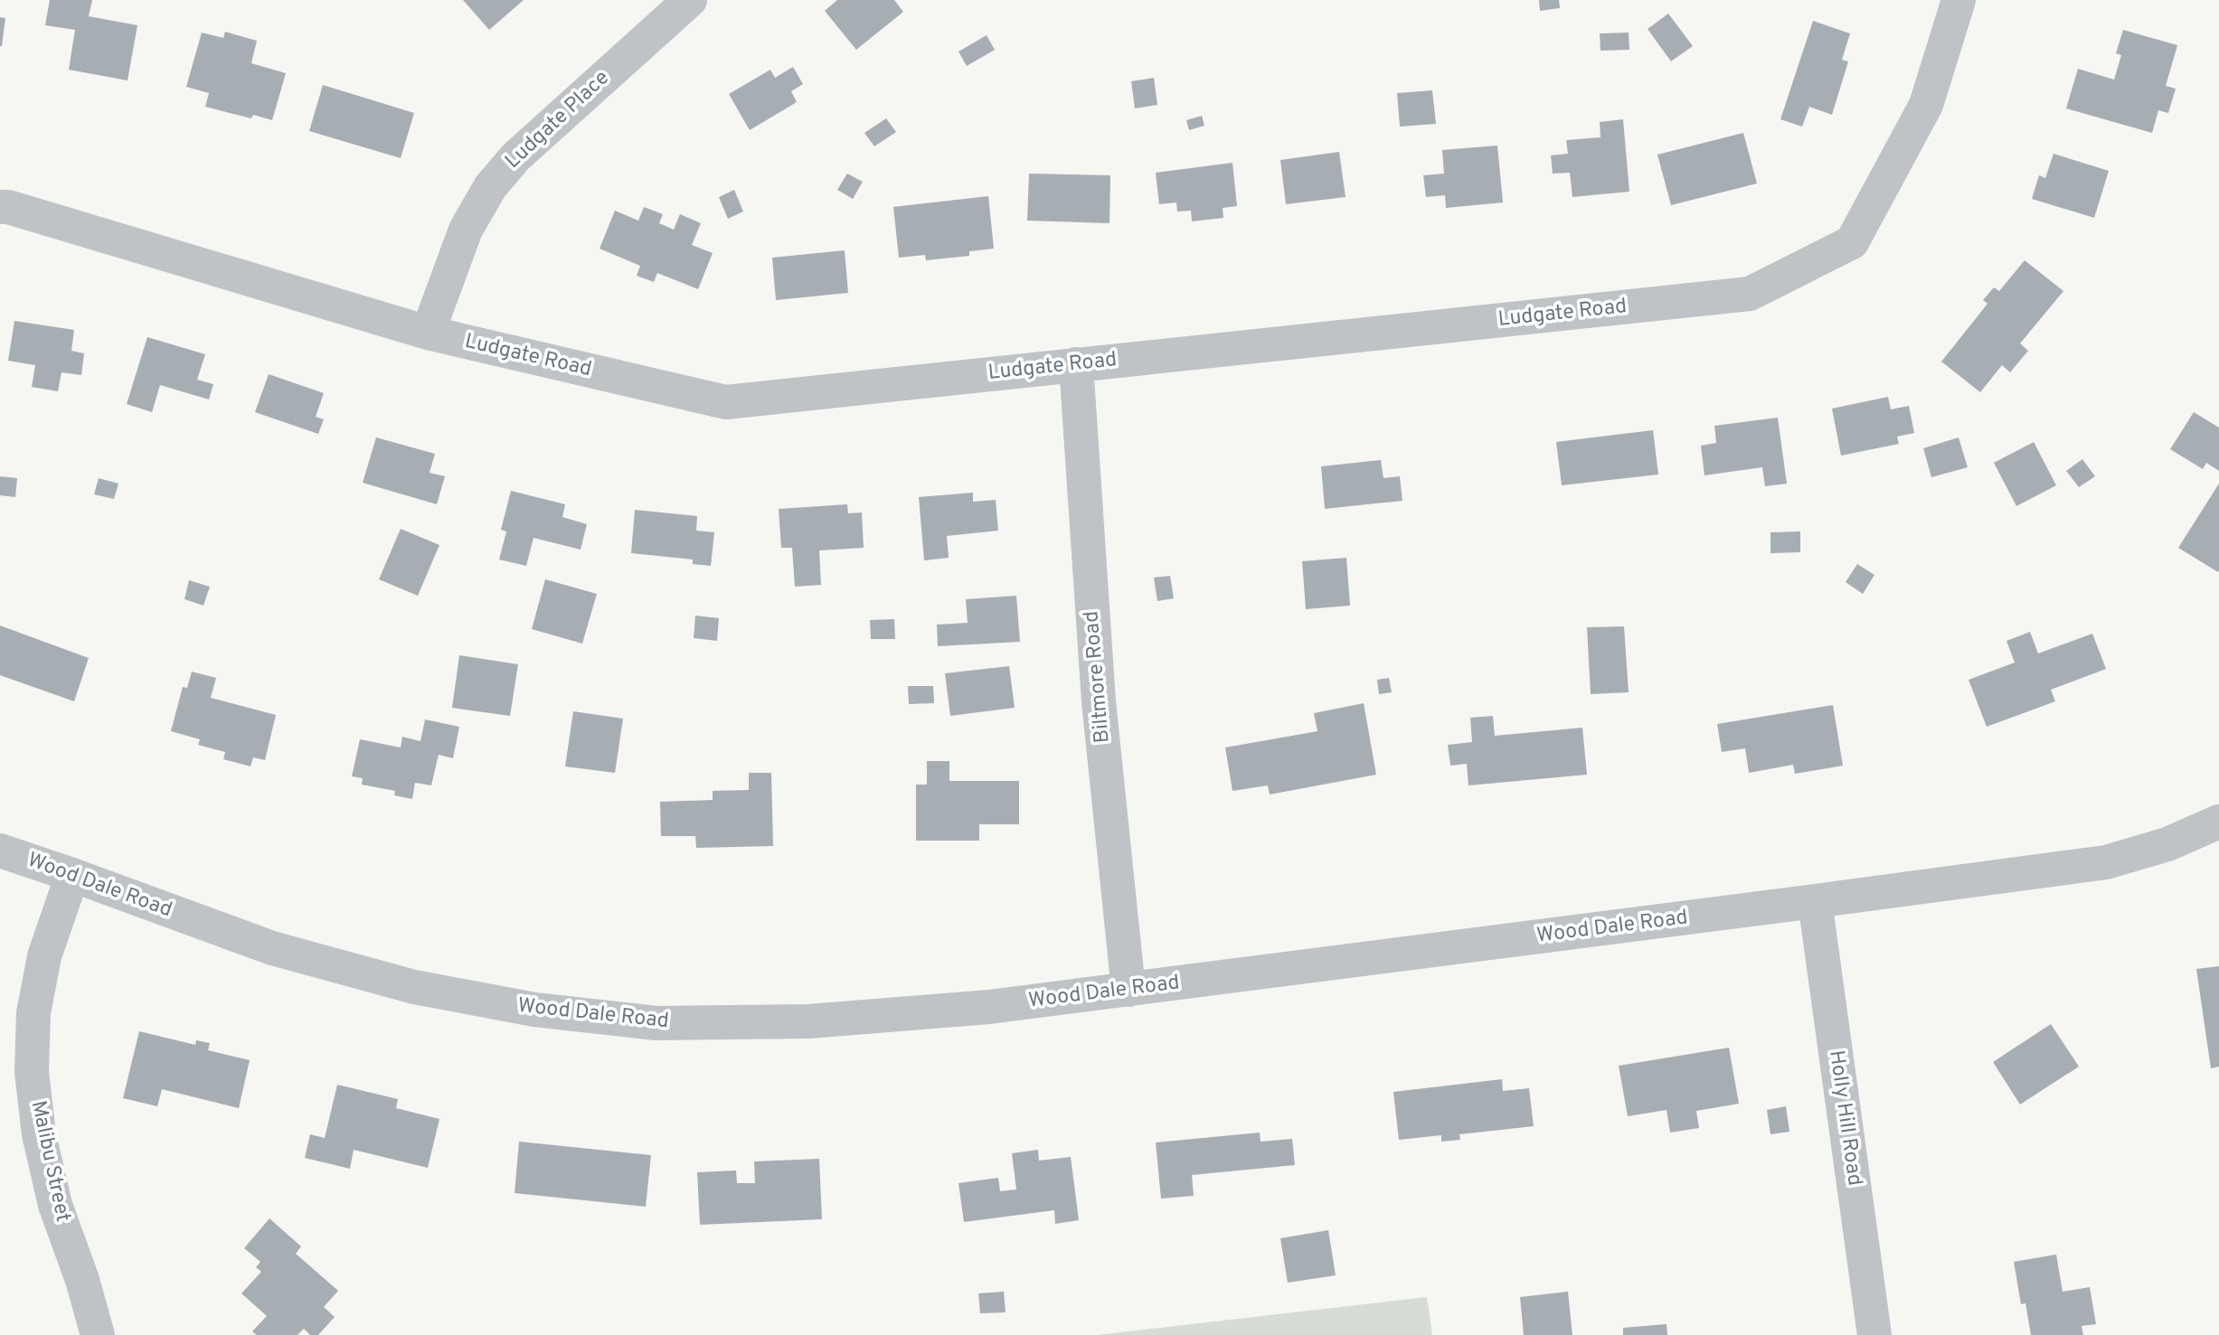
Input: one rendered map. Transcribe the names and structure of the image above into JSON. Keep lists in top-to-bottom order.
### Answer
{
  "streets": {
    "street": [
      "Ludgate Place",
      "Ludgate Road",
      "Biltmore Road",
      "Wood Dale Road",
      "Holly Hill Road",
      "Malibu Street"
    ]
  },
  "crossings": [
    ["Ludgate Place", "Ludgate Road"],
    ["Ludgate Road", "Biltmore Road"],
    ["Biltmore Road", "Wood Dale Road"],
    ["Wood Dale Road", "Holly Hill Road"],
    ["Wood Dale Road", "Malibu Street"]
  ]
}
